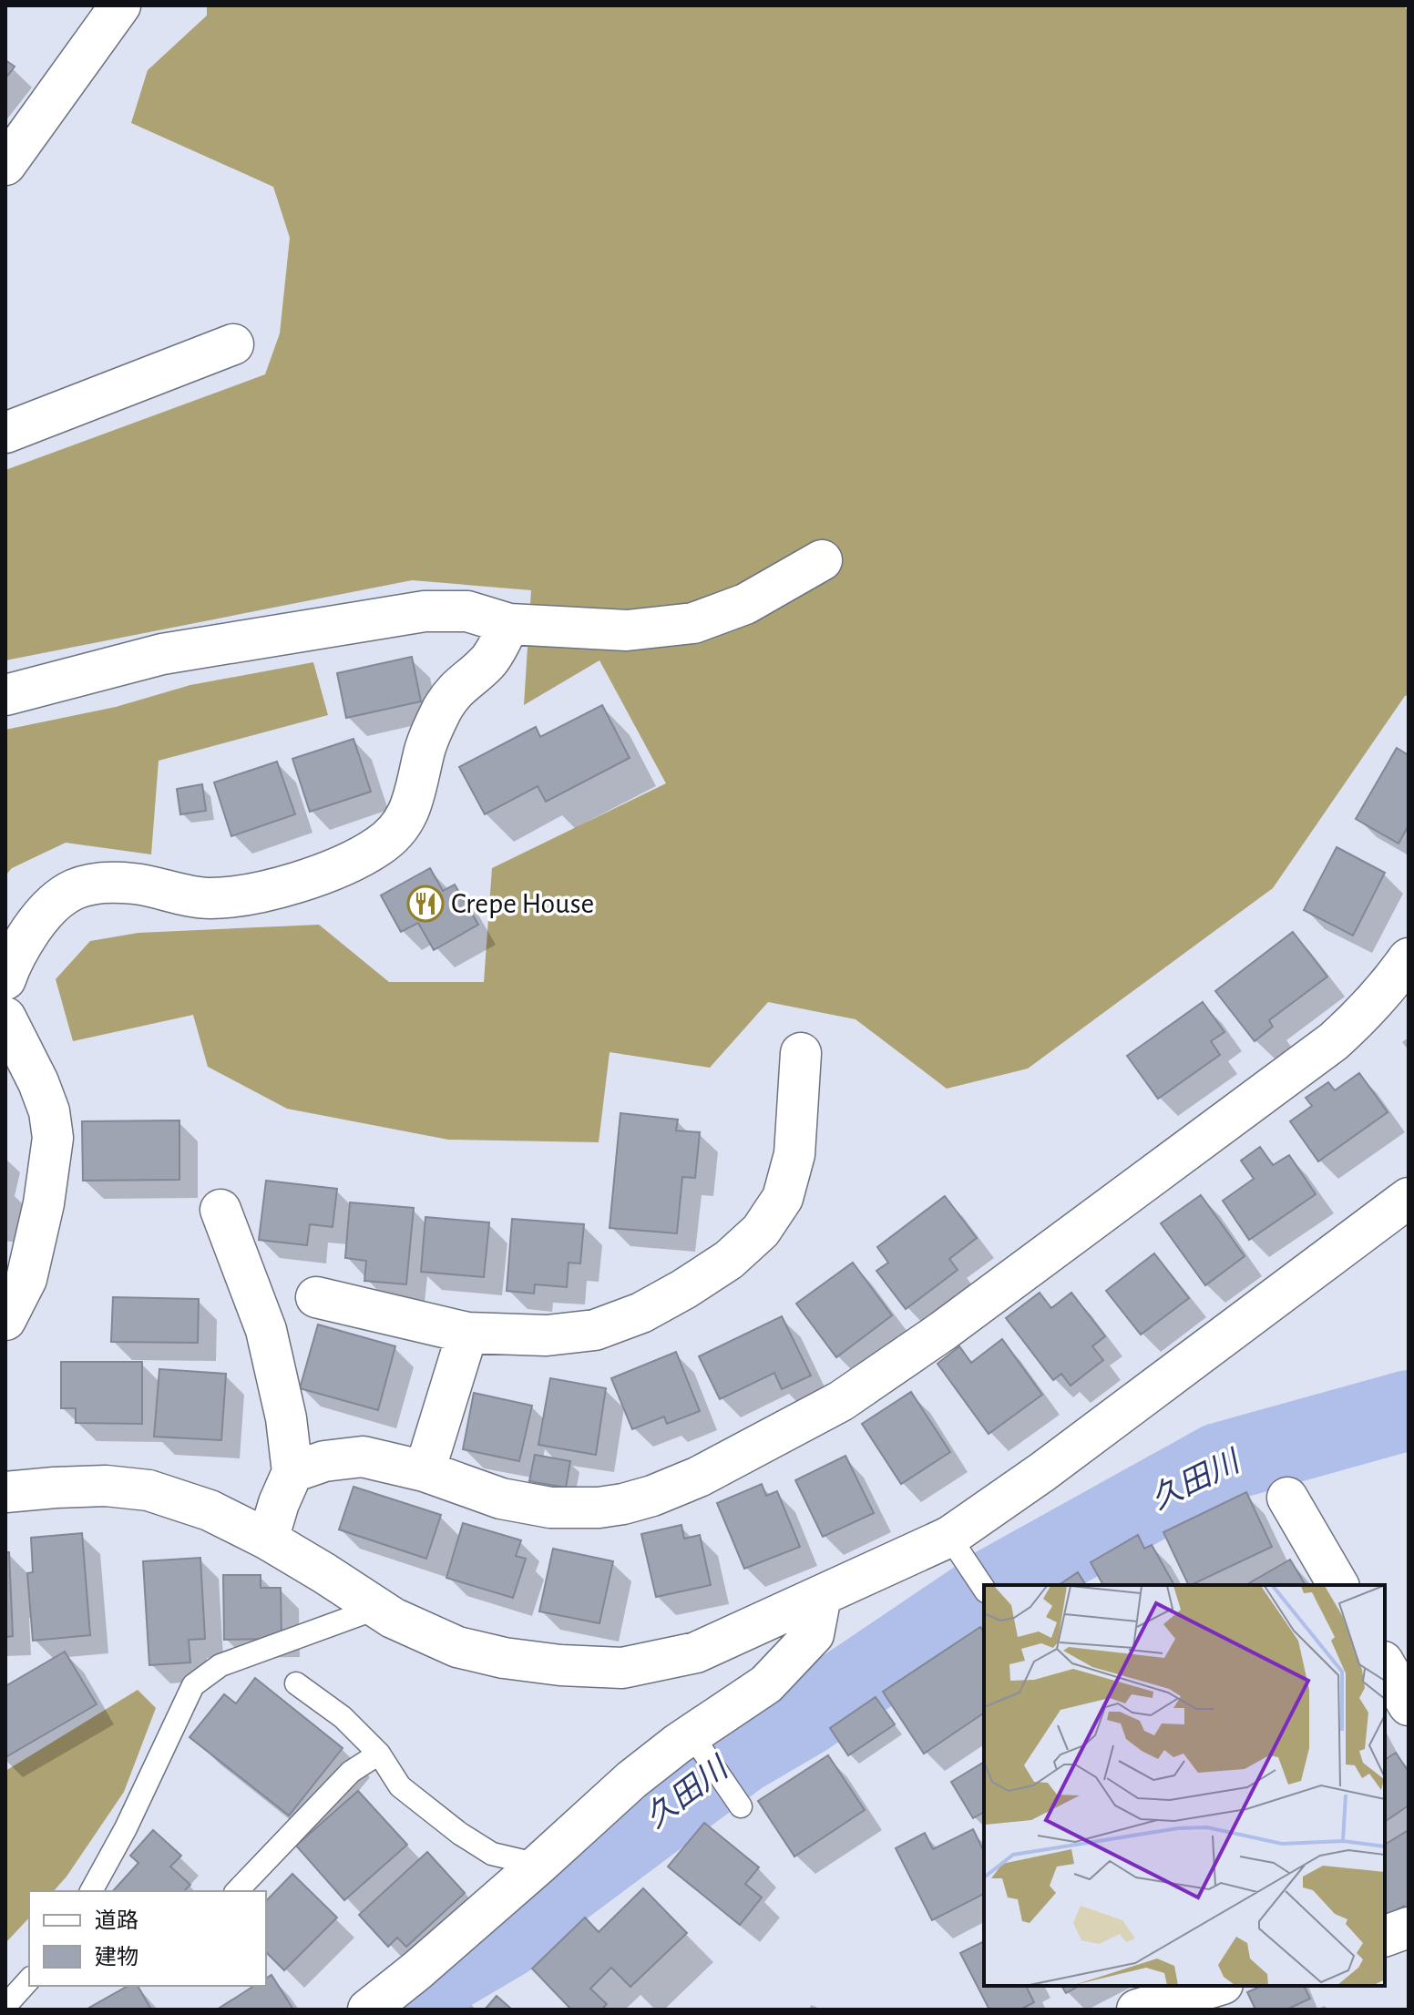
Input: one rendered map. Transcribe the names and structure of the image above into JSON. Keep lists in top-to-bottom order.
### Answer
{
  "water": ["久田川"],
  "places": {
    "restaurant": ["Crepe House"]
  },
  "legend": ["道路", "建物"]
}
